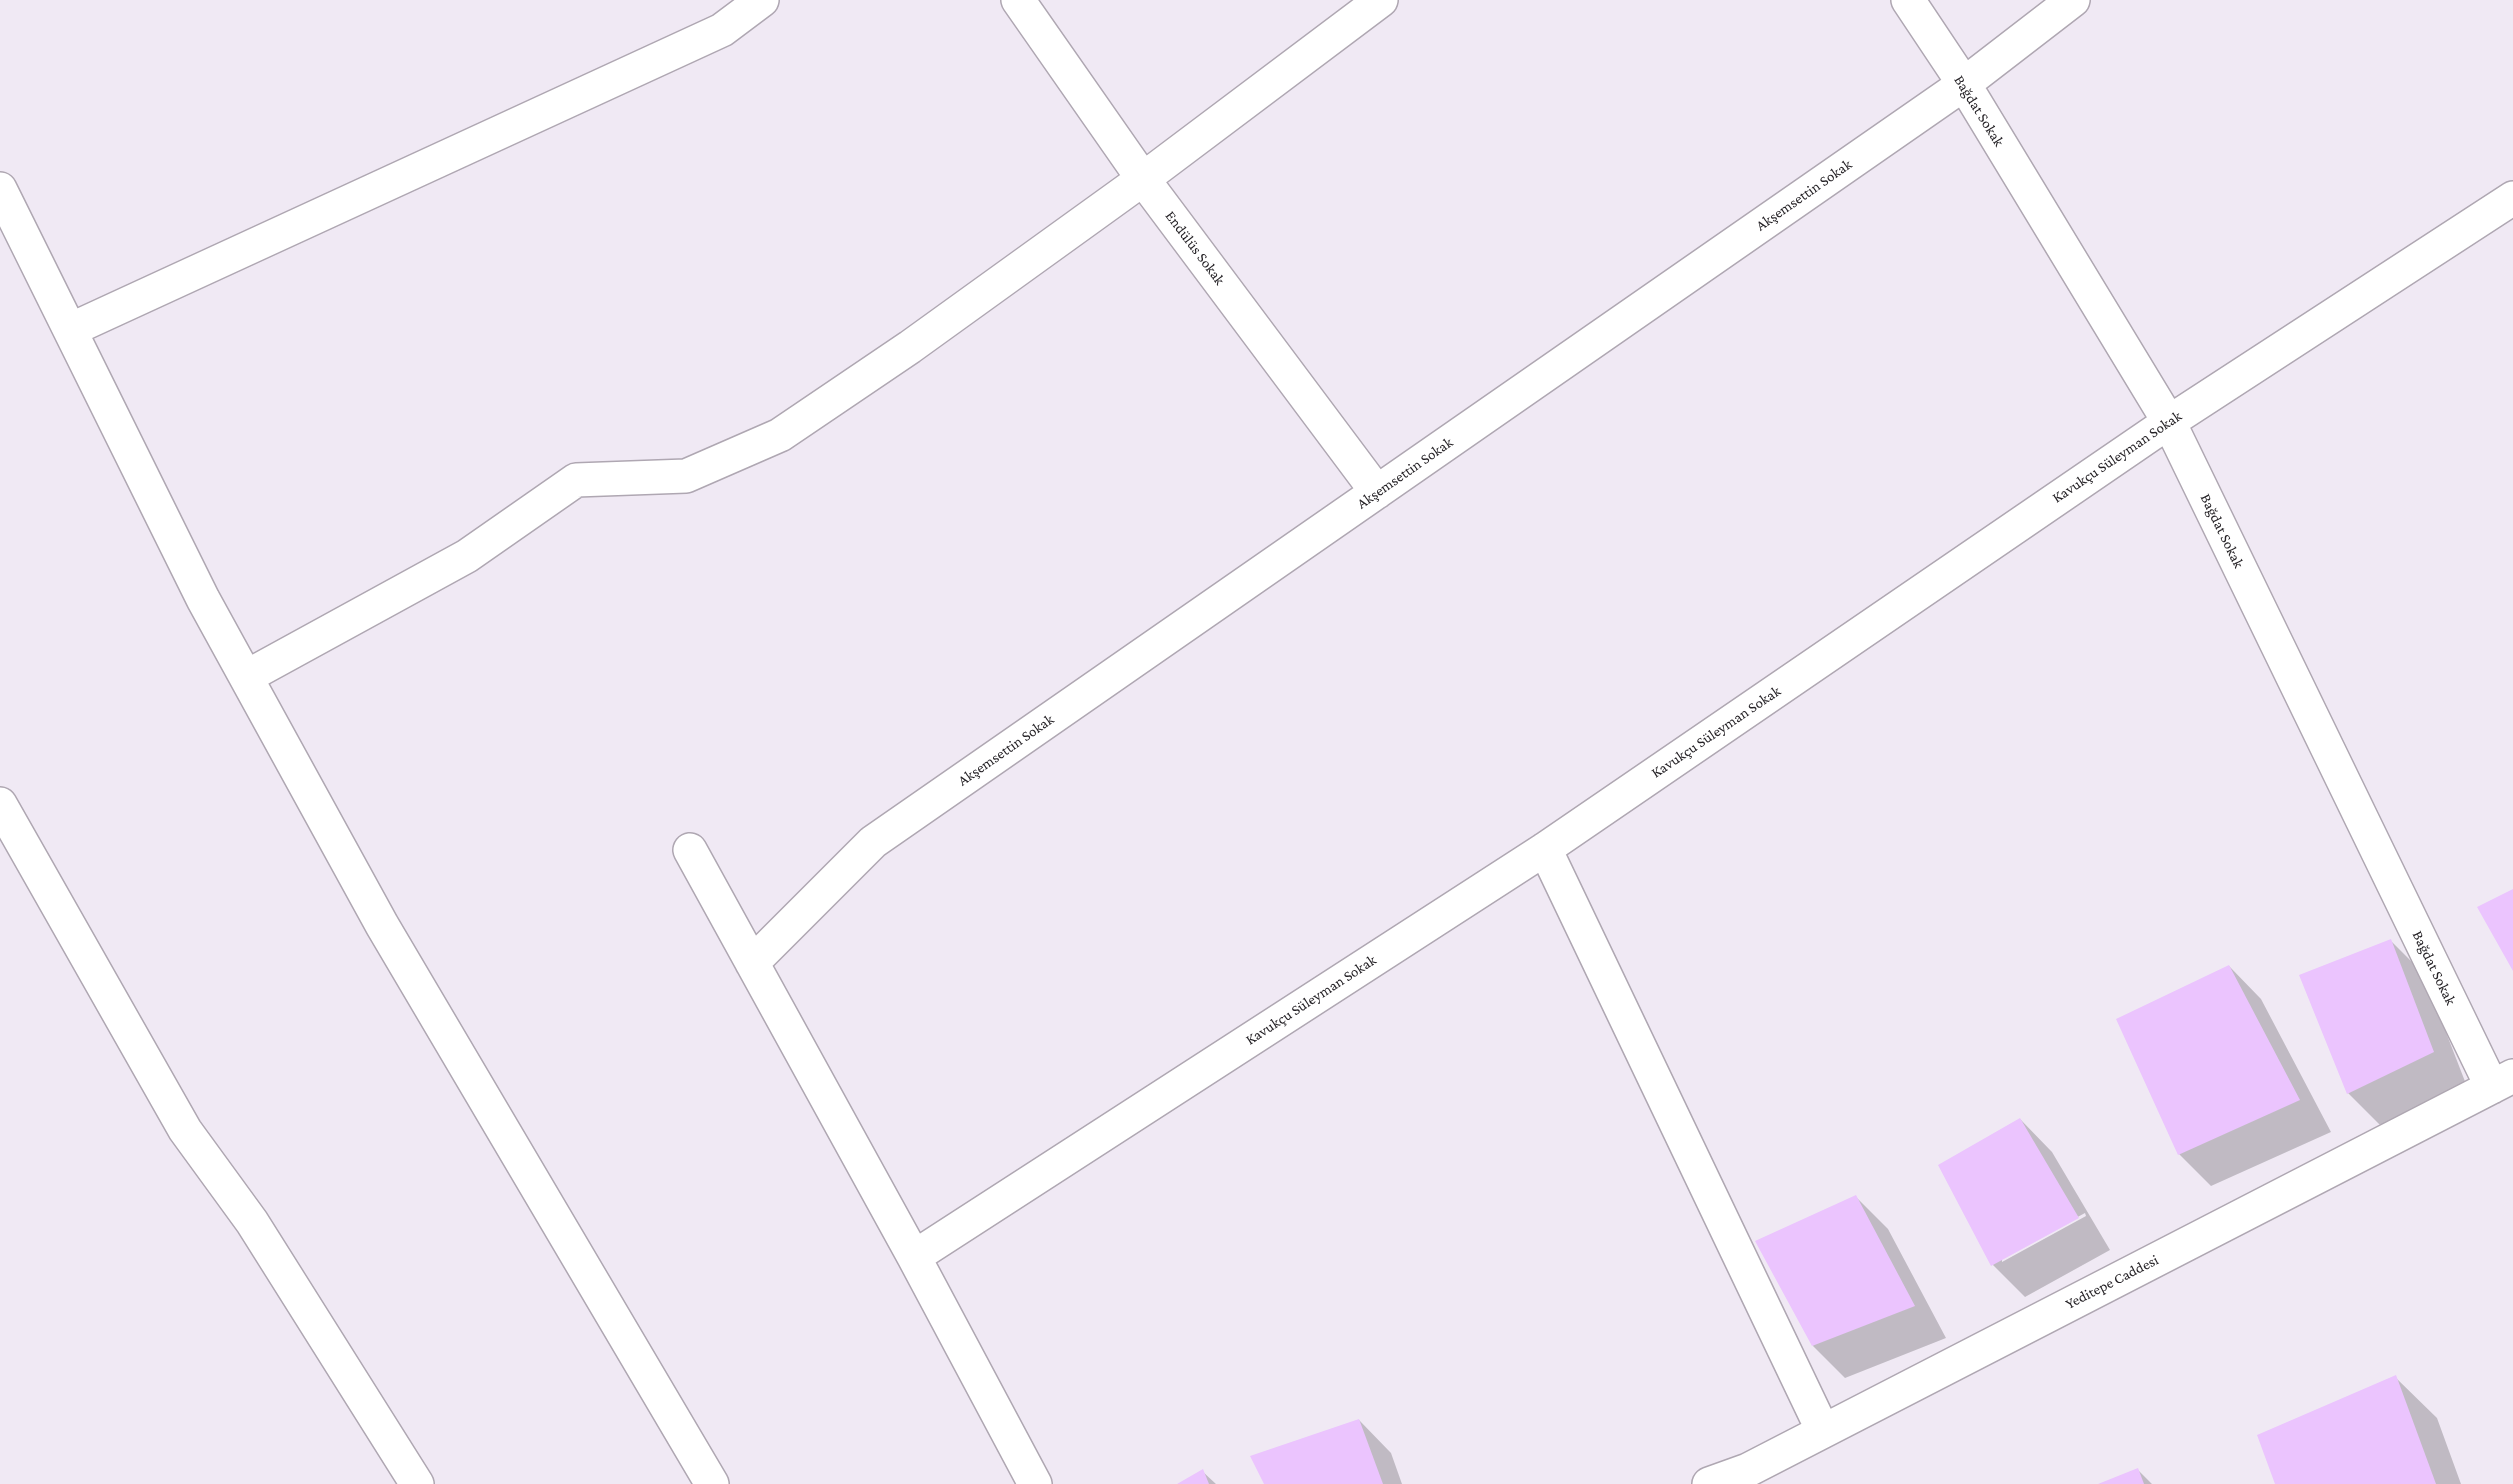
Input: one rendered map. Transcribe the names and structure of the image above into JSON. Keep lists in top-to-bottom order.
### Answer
{
  "streets": {
    "street": [
      "Bağdat Sokak",
      "Akşemsettin Sokak",
      "Endülüs Sokak",
      "Kavukçu Süleyman Sokak",
      "Yeditepe Caddesi"
    ]
  },
  "crossings": [
    ["Bağdat Sokak", "Akşemsettin Sokak"],
    ["Bağdat Sokak", "Kavukçu Süleyman Sokak"],
    ["Bağdat Sokak", "Yeditepe Caddesi"],
    ["Akşemsettin Sokak", "Endülüs Sokak"]
  ]
}
